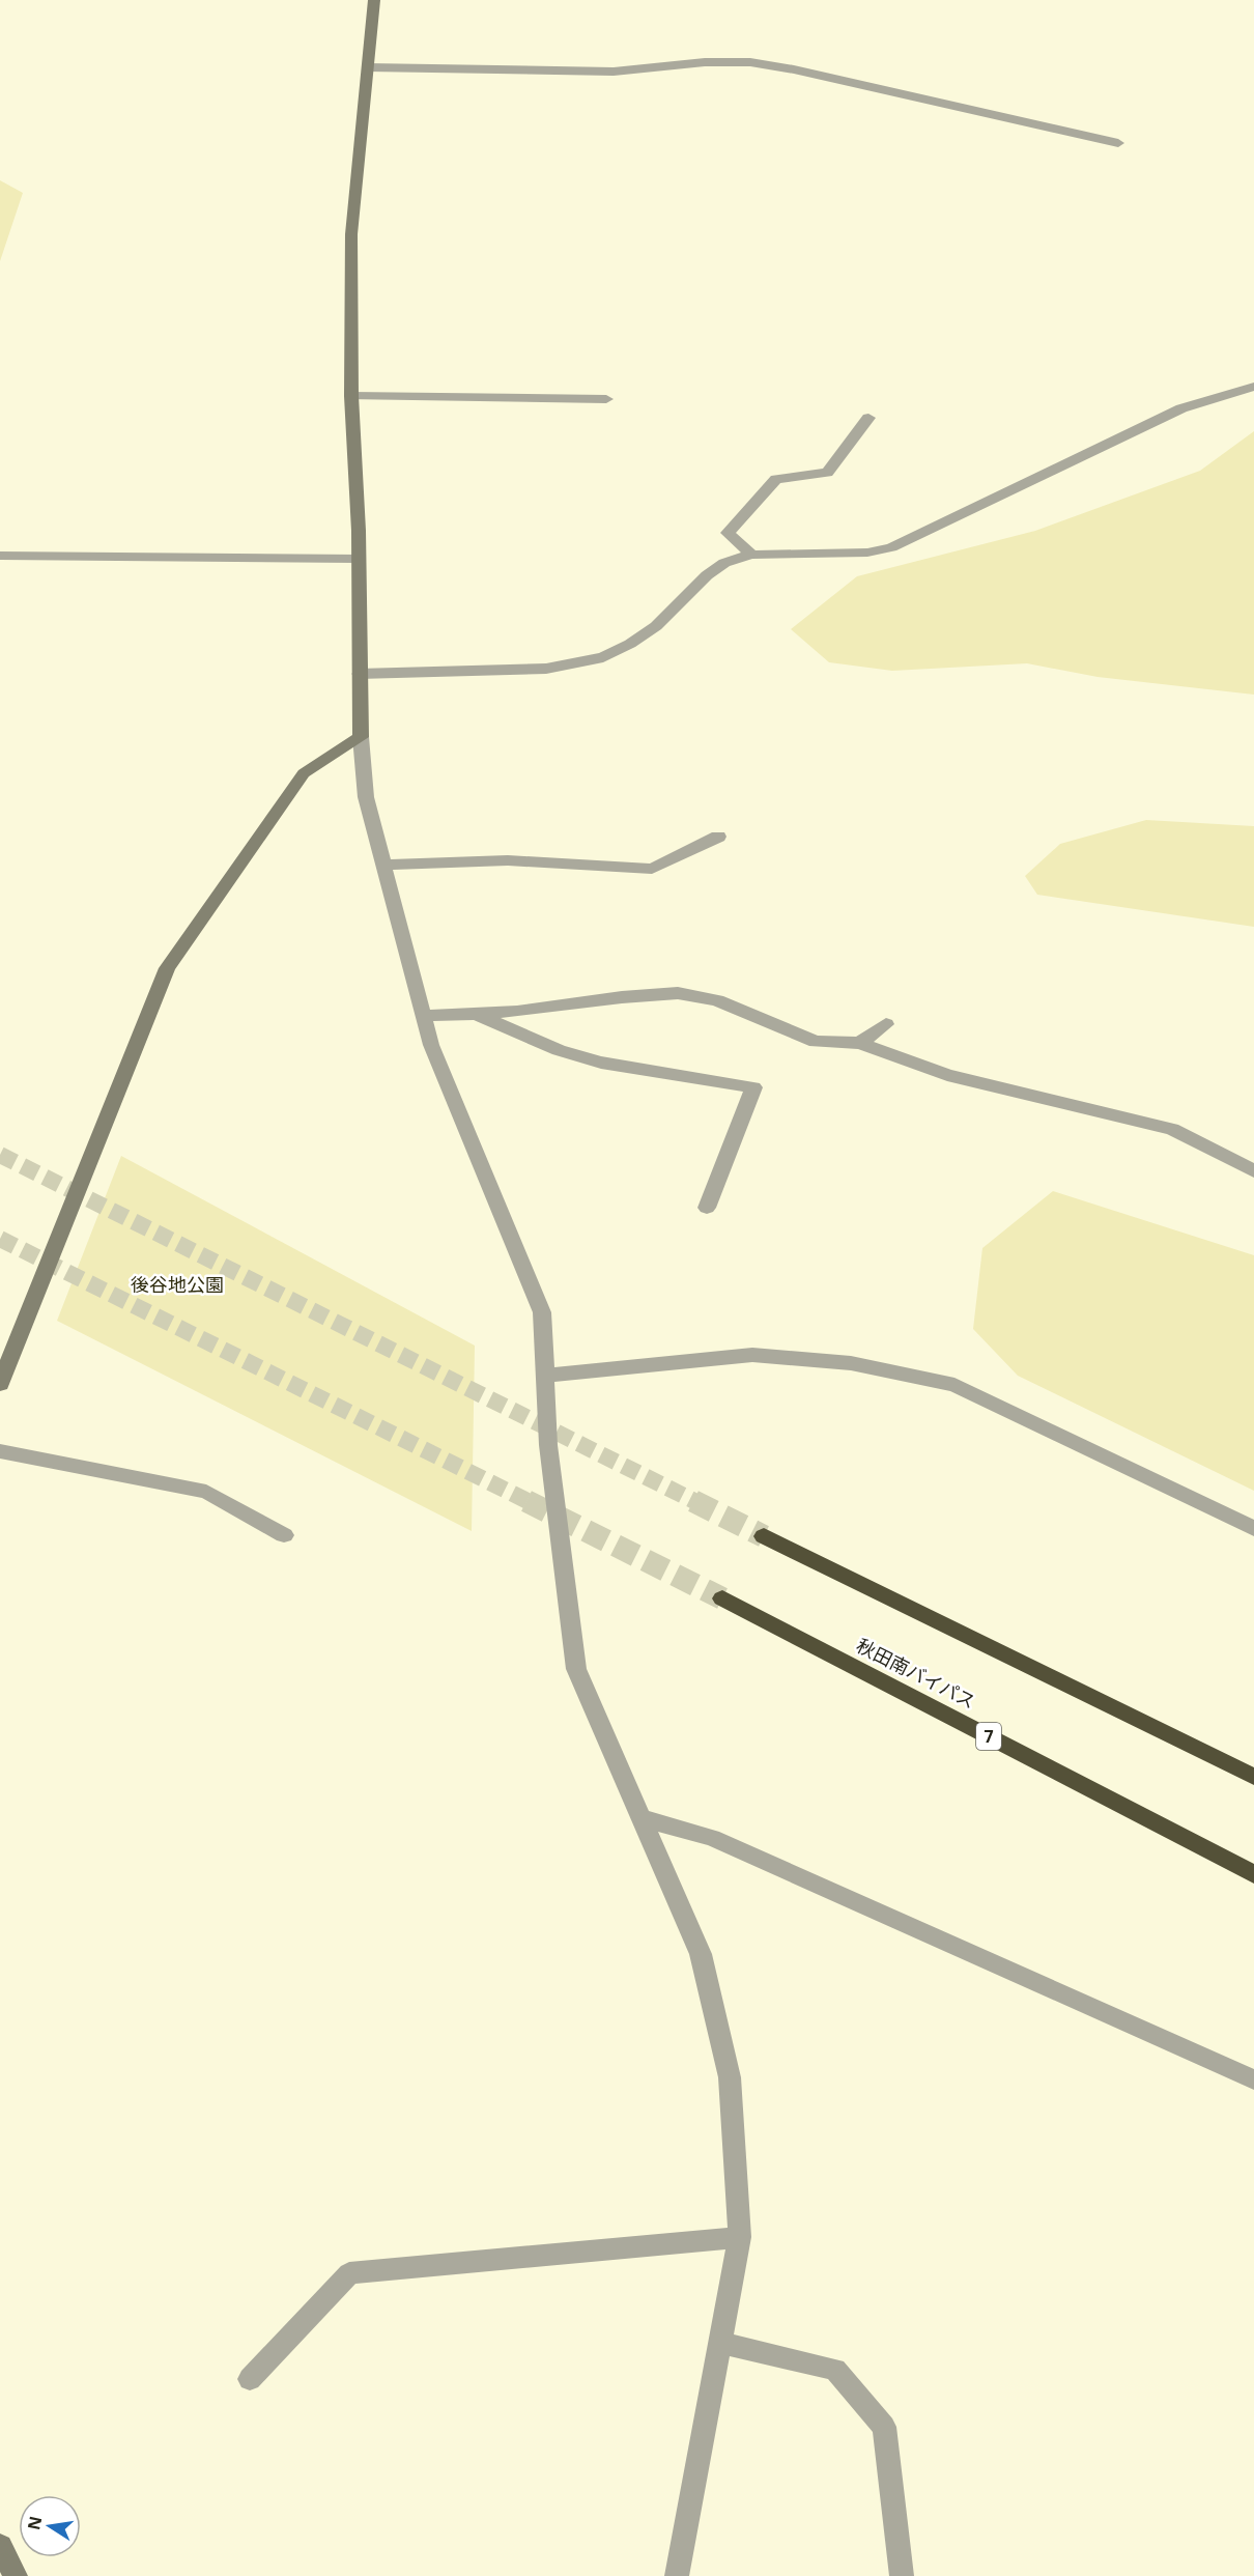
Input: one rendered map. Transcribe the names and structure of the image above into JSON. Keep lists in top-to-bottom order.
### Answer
{
  "streets": {
    "highway": ["秋田南バイパス", "7"]
  },
  "parks": ["後谷地公園"],
  "north": "left"
}
